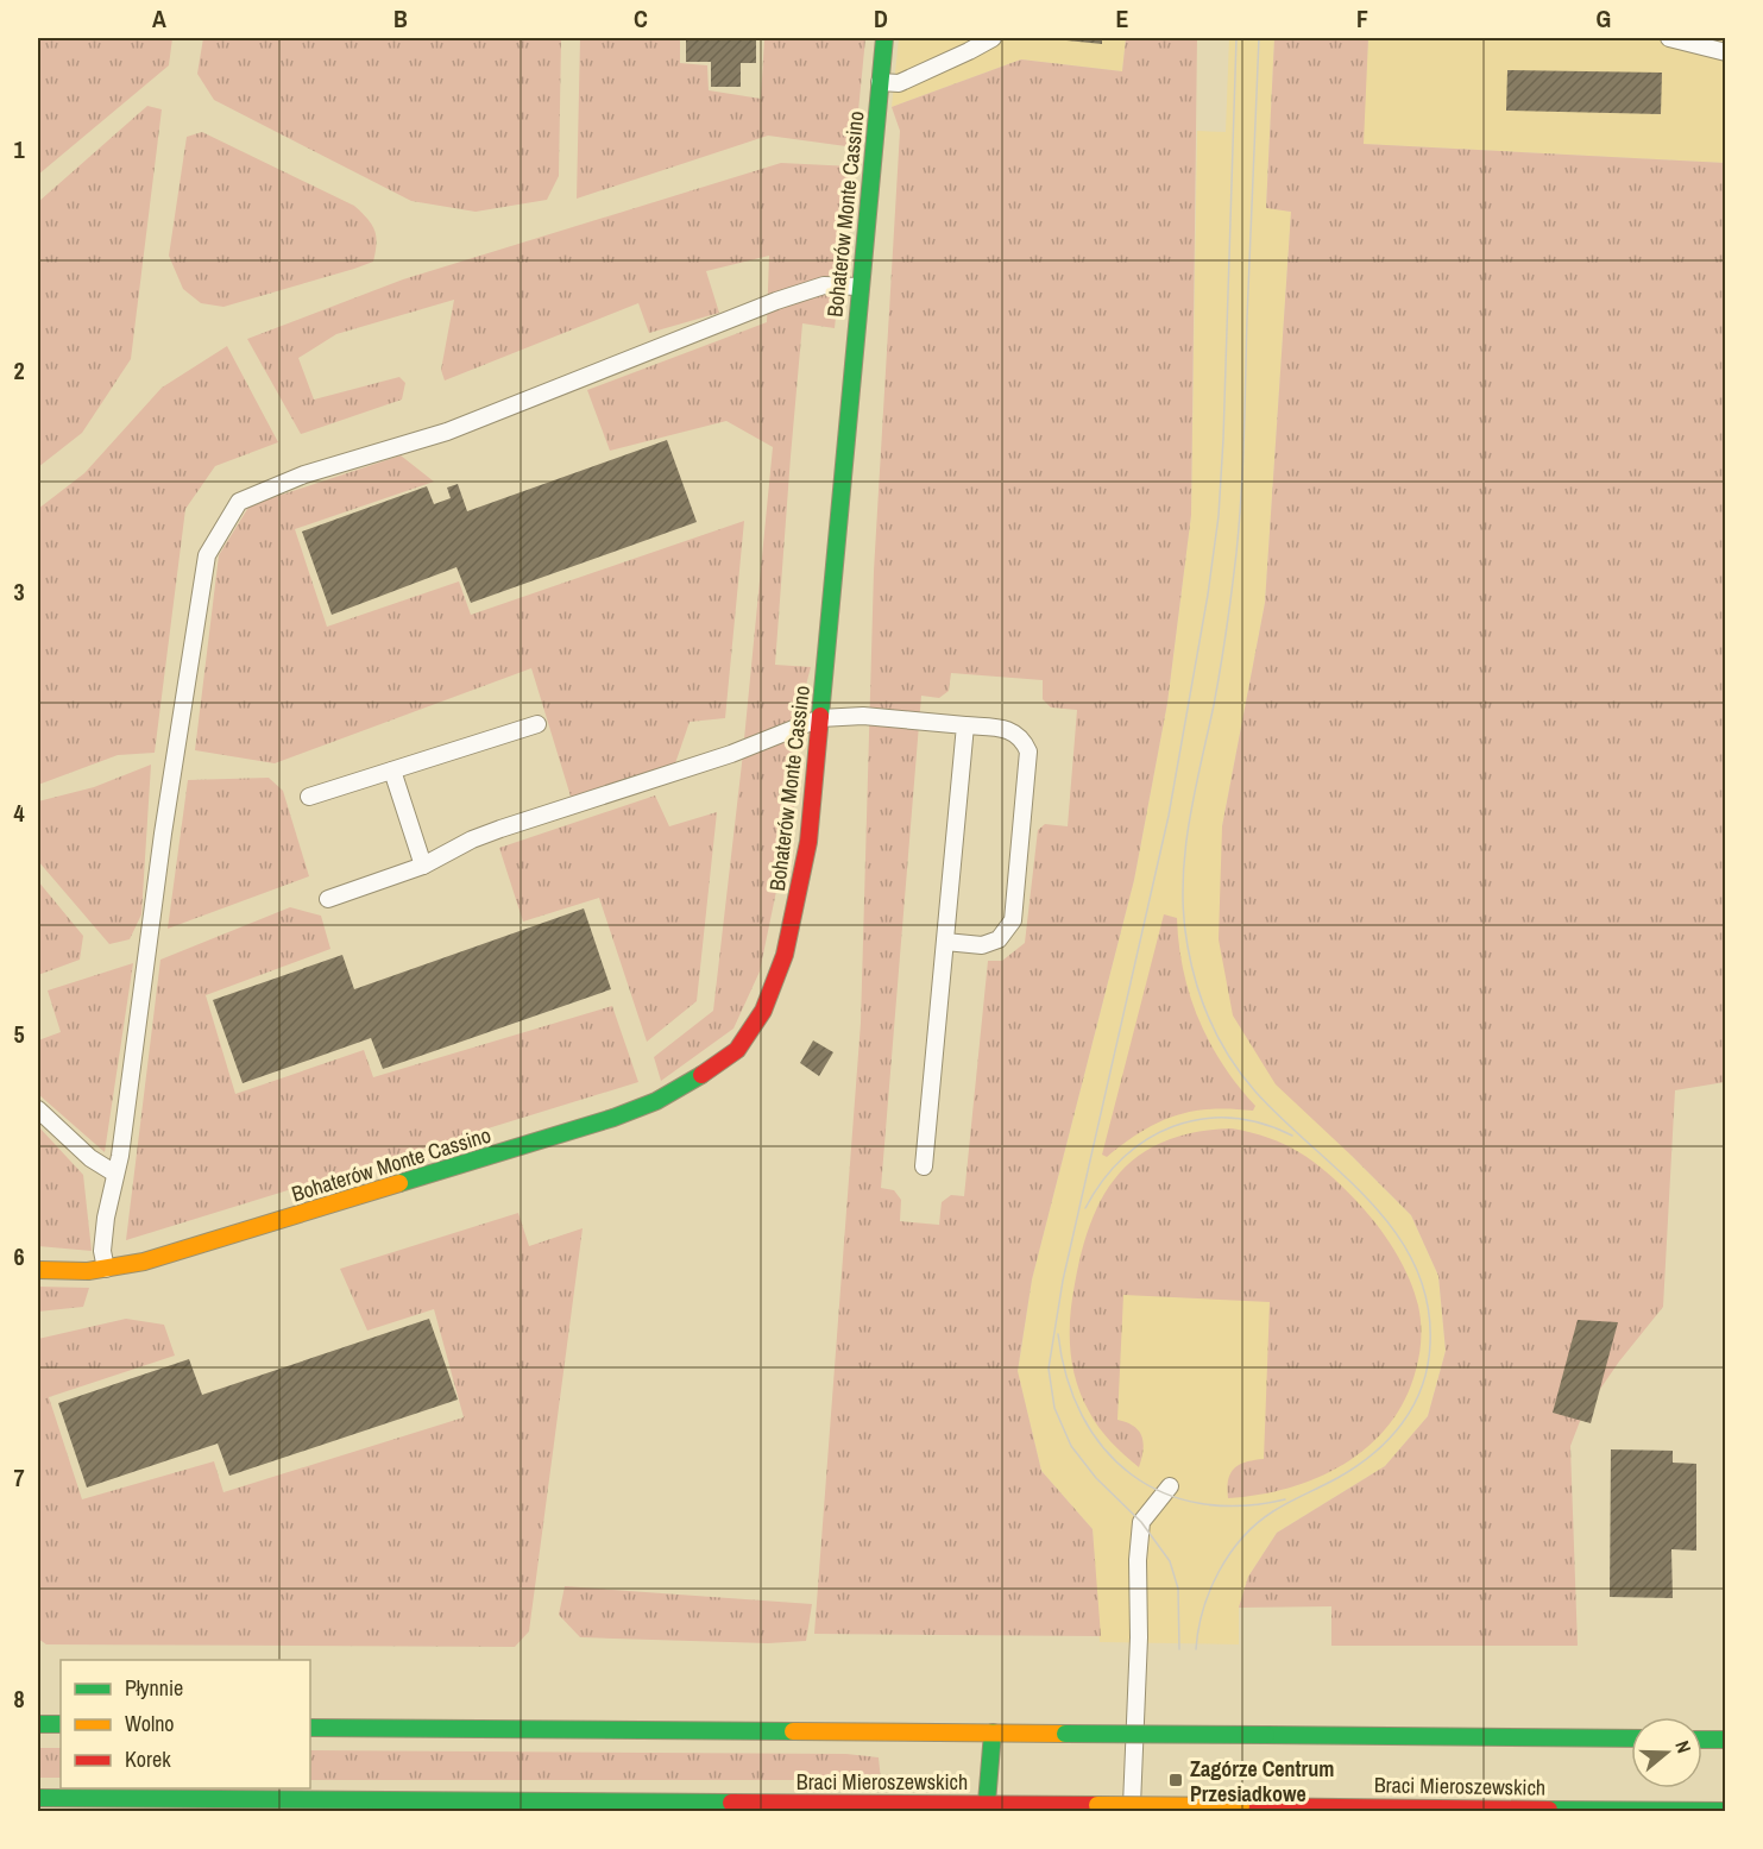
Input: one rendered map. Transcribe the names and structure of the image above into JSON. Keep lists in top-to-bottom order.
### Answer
{
  "streets": {
    "main road": ["Bohaterów Monte Cassino", "Braci Mieroszewskich"]
  },
  "places": {
    "transit": ["Zagórze Centrum Przesiadkowe"]
  },
  "legend": ["Płynnie", "Wolno", "Korek"],
  "north": "right",
  "grid": {
    "columns": [
      "A",
      "B",
      "C",
      "D",
      "E",
      "F",
      "G"
    ],
    "rows": [
      "1",
      "2",
      "3",
      "4",
      "5",
      "6",
      "7",
      "8"
    ]
  }
}
